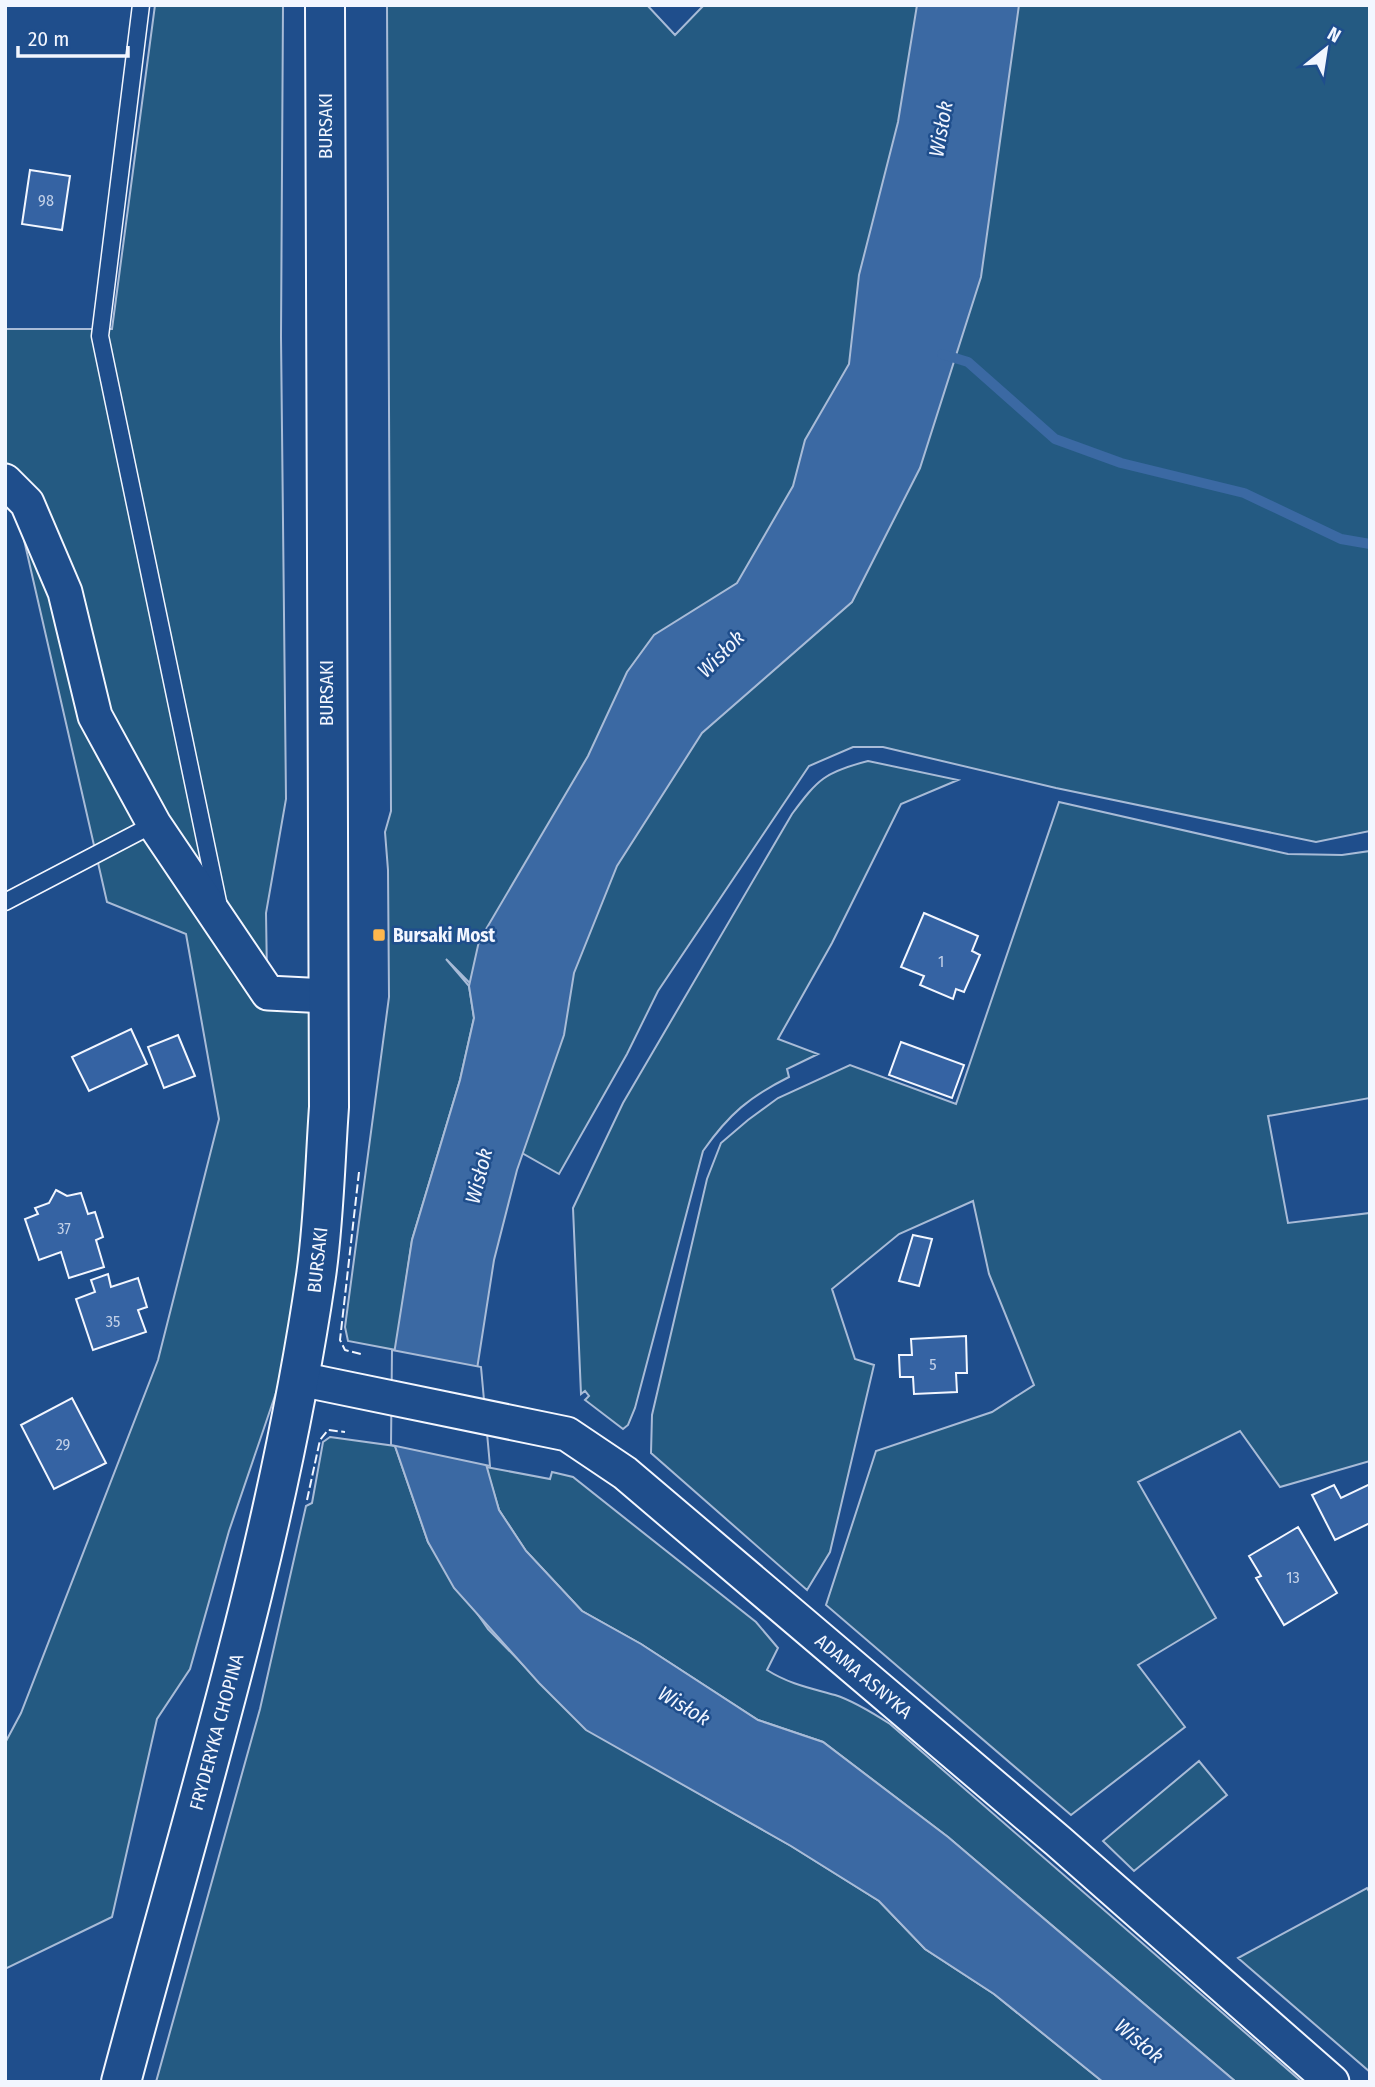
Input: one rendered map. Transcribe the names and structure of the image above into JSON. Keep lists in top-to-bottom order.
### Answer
{
  "streets": {
    "street": ["BURSAKI", "ADAMA ASNYKA", "FRYDERYKA CHOPINA"]
  },
  "crossings": [
    ["BURSAKI", "ADAMA ASNYKA"],
    ["BURSAKI", "FRYDERYKA CHOPINA"],
    ["ADAMA ASNYKA", "FRYDERYKA CHOPINA"]
  ],
  "water": ["Wisłok"],
  "places": {
    "transit": ["Bursaki Most"]
  },
  "house_numbers": [
    "98",
    "1",
    "37",
    "35",
    "5",
    "29",
    "13"
  ],
  "scale_bar": "20 m",
  "north": "top right"
}
